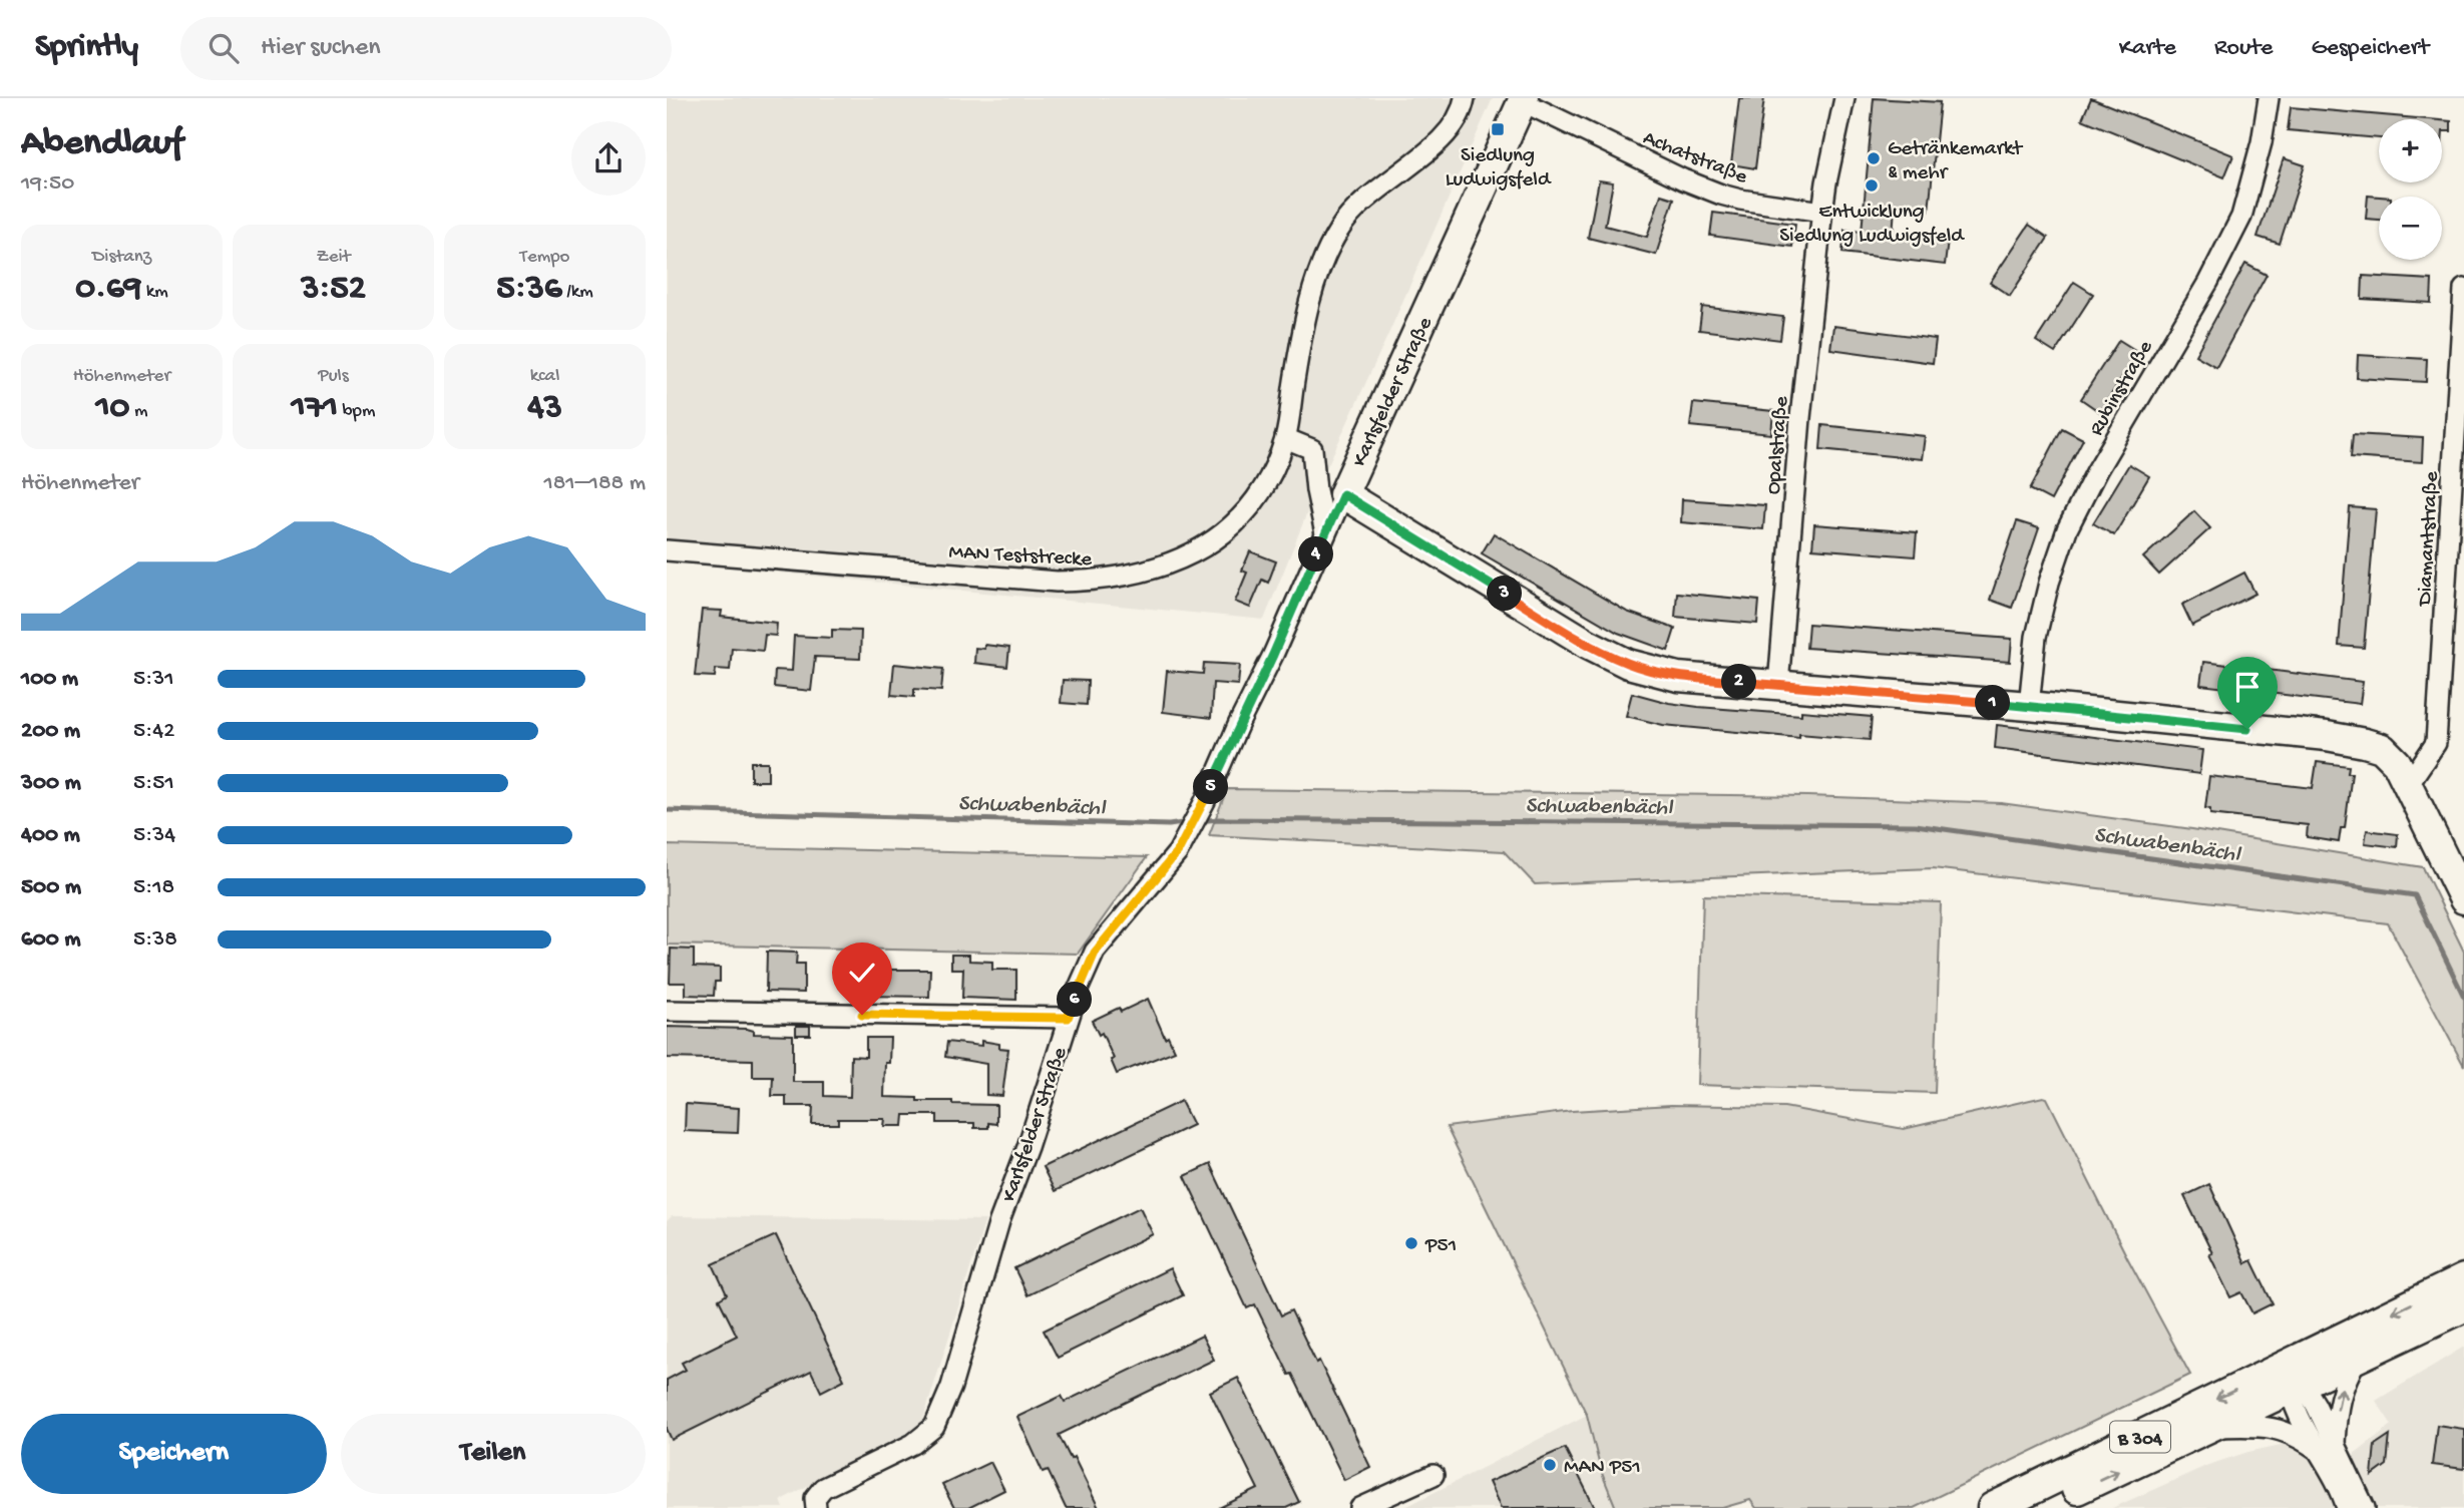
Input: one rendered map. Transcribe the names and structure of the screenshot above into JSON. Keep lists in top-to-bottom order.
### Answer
{
  "streets": {
    "main road": ["B 304"],
    "street": [
      "Achatstraße",
      "Rubinstraße",
      "Karlsfelder Straße",
      "Opalstraße",
      "Diamantstraße",
      "MAN Teststrecke"
    ]
  },
  "crossings": [
    ["Achatstraße", "Karlsfelder Straße"],
    ["Achatstraße", "Opalstraße"]
  ],
  "water": ["Schwabenbächl"],
  "places": {
    "transit": ["Siedlung Ludwigsfeld"],
    "other": [
      "Getränkemarkt & mehr",
      "Entwicklung Siedlung Ludwigsfeld",
      "P51",
      "MAN P51"
    ]
  },
  "page": {
    "header": "Sprintly",
    "search": "Hier suchen",
    "nav": ["Karte", "Route", "Gespeichert"],
    "heading": ["Abendlauf", "19:50"],
    "map_buttons": ["+", "−"],
    "stats": [
      ["Distanz", "0.69 km"],
      ["Zeit", "3:52"],
      ["Tempo", "5:36 /km"],
      ["Höhenmeter", "10 m"],
      ["Puls", "171 bpm"],
      ["kcal", "43"]
    ],
    "chart": ["Höhenmeter", "181–188 m"],
    "pins": [
      "4",
      "3",
      "2",
      "1",
      "5",
      "6"
    ],
    "list": [
      {
        "name": "100 m",
        "note": "5:31"
      },
      {
        "name": "200 m",
        "note": "5:42"
      },
      {
        "name": "300 m",
        "note": "5:51"
      },
      {
        "name": "400 m",
        "note": "5:34"
      },
      {
        "name": "500 m",
        "note": "5:18"
      },
      {
        "name": "600 m",
        "note": "5:38"
      }
    ],
    "buttons": ["Speichern", "Teilen"]
  }
}
